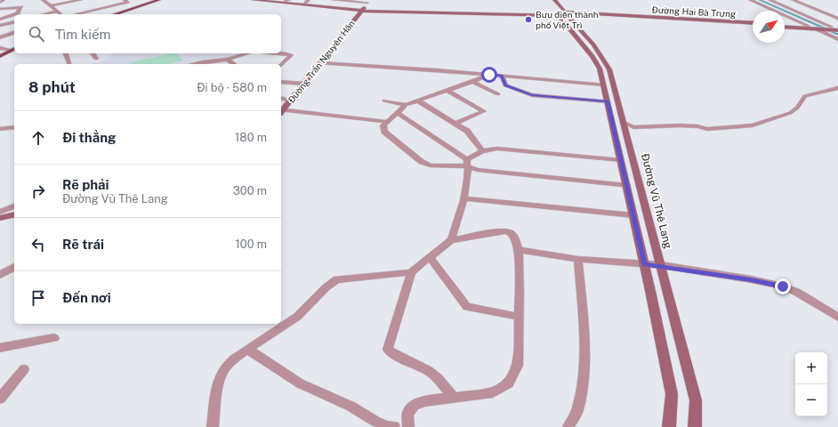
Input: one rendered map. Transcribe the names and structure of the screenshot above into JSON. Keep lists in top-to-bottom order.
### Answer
{
  "streets": {
    "street": ["Đường Hai Bà Trưng", "Đường Trần Nguyên Hãn", "Đường Vũ Thê Lang"]
  },
  "crossings": [
    ["Đường Hai Bà Trưng", "Đường Trần Nguyên Hãn"],
    ["Đường Hai Bà Trưng", "Đường Vũ Thê Lang"]
  ],
  "places": ["Bưu điện thành phố Việt Trì"],
  "north": "top right",
  "page": {
    "search": "Tìm kiếm",
    "heading": ["8 phút", "Đi bộ · 580 m"],
    "list": [
      ["Đi thẳng", "180 m"],
      ["Rẽ phải", "Đường Vũ Thê Lang", "300 m"],
      ["Rẽ trái", "100 m"],
      "Đến nơi"
    ],
    "map_buttons": ["+", "−"]
  }
}
